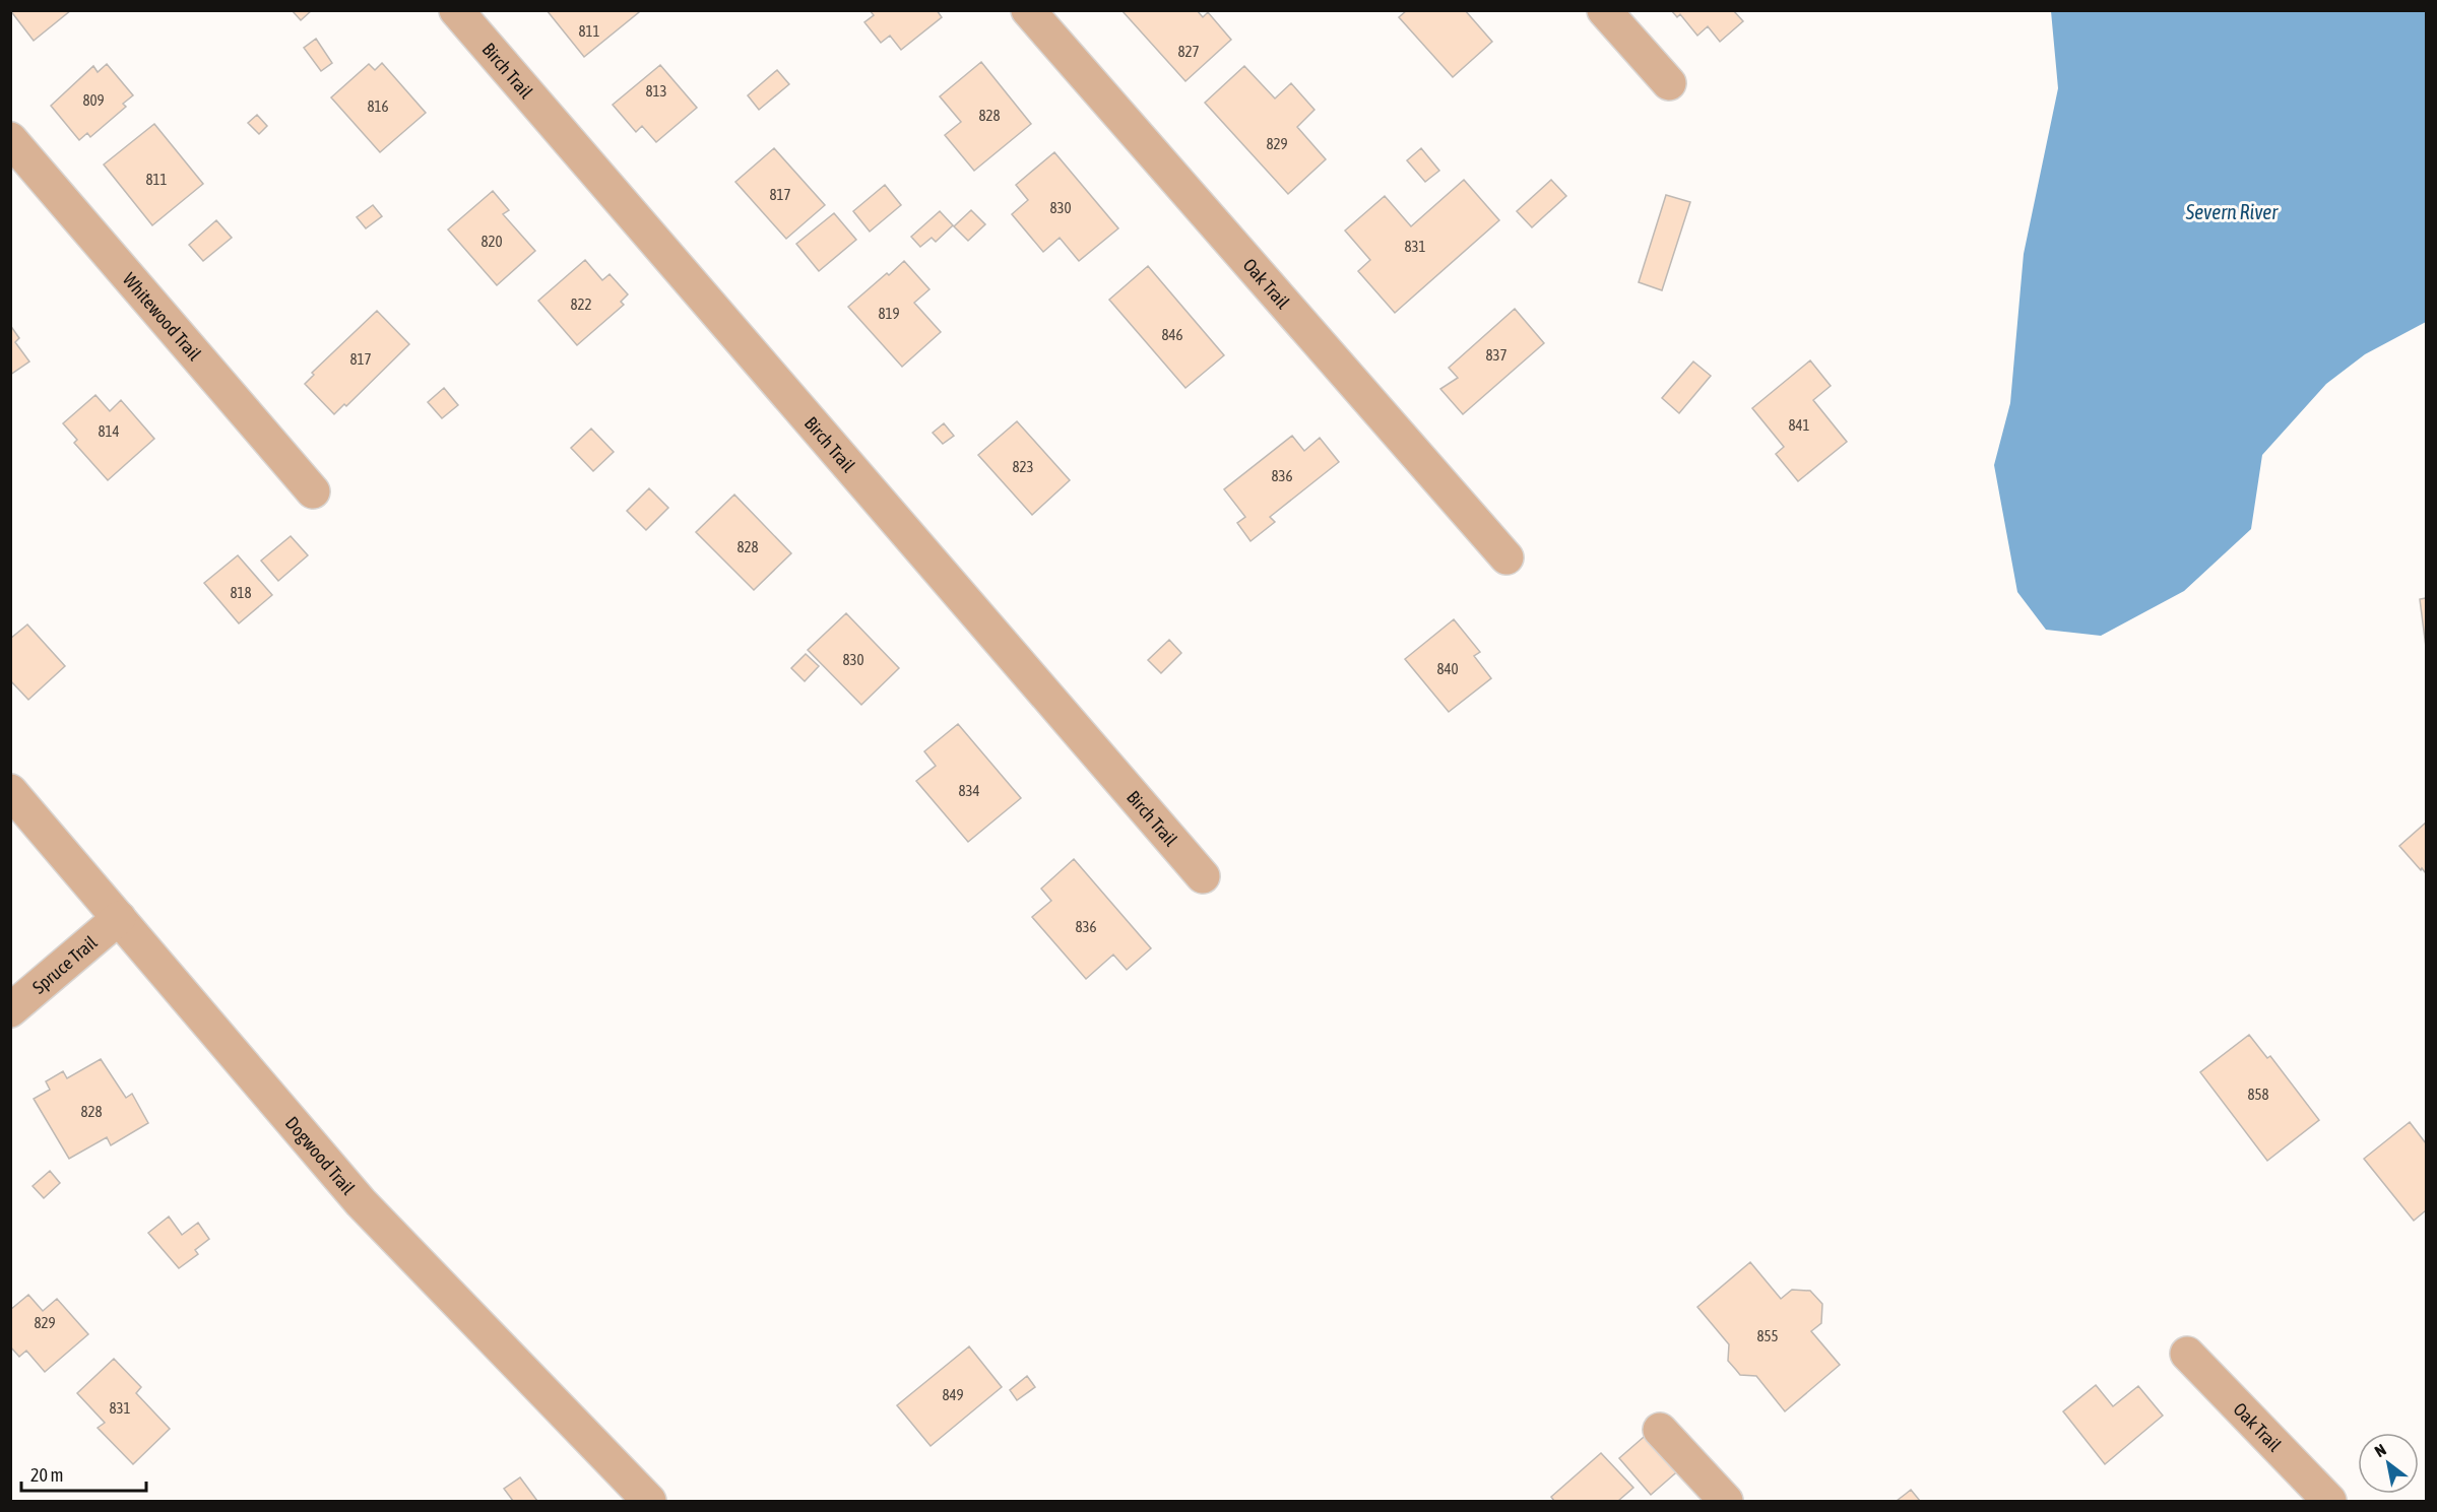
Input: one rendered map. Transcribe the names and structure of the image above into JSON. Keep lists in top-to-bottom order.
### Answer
{
  "streets": {
    "street": [
      "Birch Trail",
      "Oak Trail",
      "Whitewood Trail",
      "Spruce Trail",
      "Dogwood Trail"
    ]
  },
  "crossings": [
    ["Spruce Trail", "Dogwood Trail"]
  ],
  "water": ["Severn River"],
  "house_numbers": [
    "811",
    "827",
    "813",
    "809",
    "816",
    "828",
    "829",
    "811",
    "817",
    "830",
    "820",
    "831",
    "822",
    "819",
    "846",
    "837",
    "817",
    "841",
    "814",
    "823",
    "836",
    "828",
    "818",
    "830",
    "840",
    "834",
    "836",
    "858",
    "828",
    "829",
    "855",
    "849",
    "831"
  ],
  "scale_bar": "20 m",
  "north": "top left"
}
